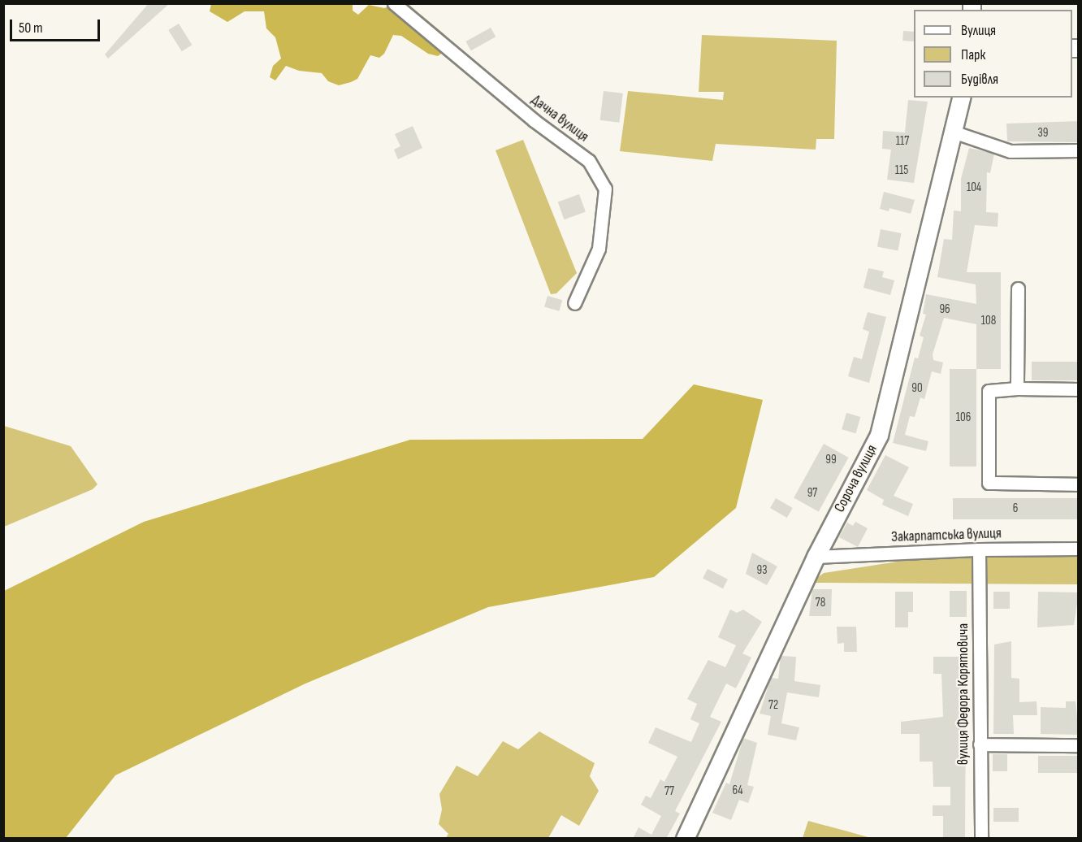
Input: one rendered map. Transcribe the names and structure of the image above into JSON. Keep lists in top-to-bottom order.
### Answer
{
  "streets": {
    "main road": ["Сороча вулиця"],
    "street": ["Дачна вулиця", "Закарпатська вулиця", "вулиця Федора Корятовича"]
  },
  "crossings": [
    ["Сороча вулиця", "Закарпатська вулиця"],
    ["Закарпатська вулиця", "вулиця Федора Корятовича"]
  ],
  "house_numbers": [
    "39",
    "117",
    "115",
    "104",
    "96",
    "108",
    "90",
    "106",
    "99",
    "97",
    "6",
    "93",
    "78",
    "72",
    "64",
    "77"
  ],
  "legend": ["Вулиця", "Парк", "Будівля"],
  "scale_bar": "50 m"
}
